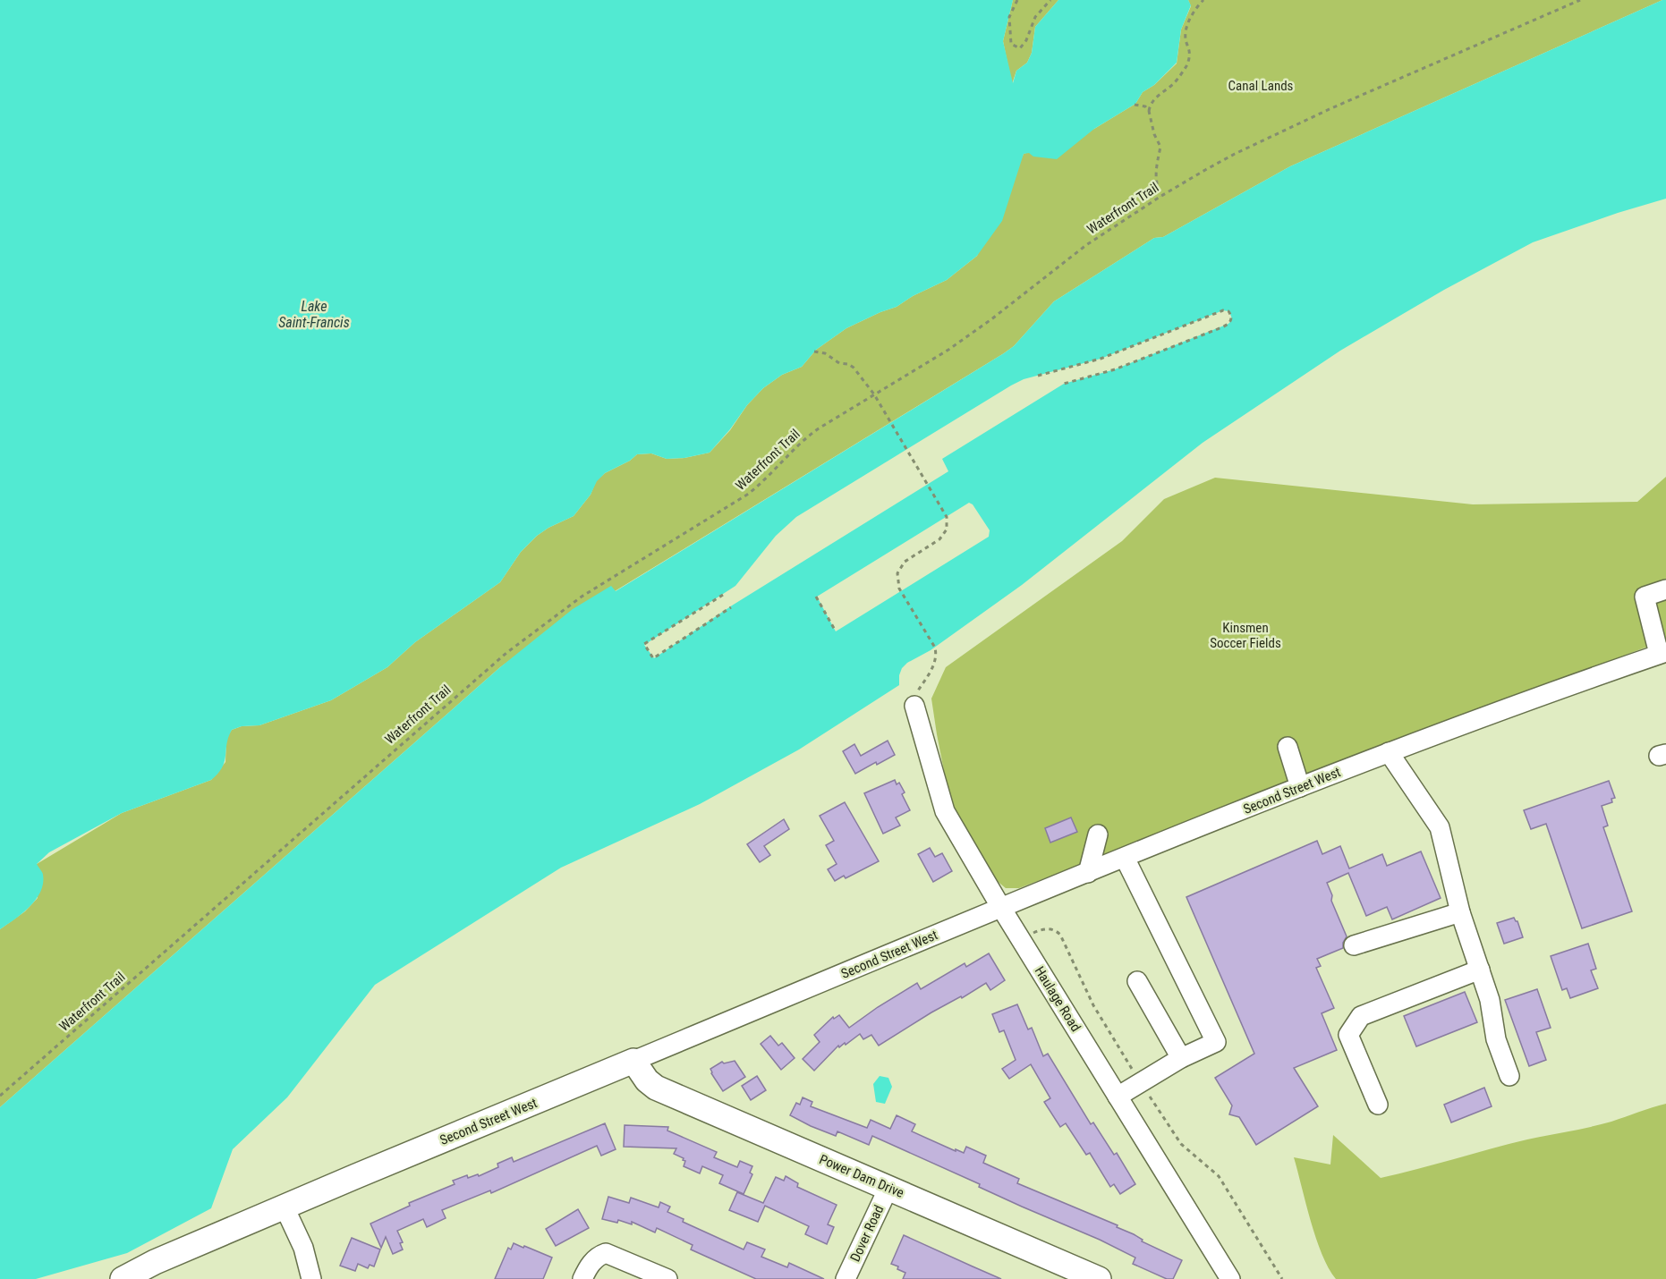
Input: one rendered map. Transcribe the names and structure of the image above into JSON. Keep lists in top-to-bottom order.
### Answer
{
  "streets": {
    "main road": ["Second Street West", "Power Dam Drive"],
    "street": ["Haulage Road", "Dover Road"],
    "path": ["Waterfront Trail"]
  },
  "crossings": [
    ["Second Street West", "Haulage Road"],
    ["Second Street West", "Power Dam Drive"],
    ["Power Dam Drive", "Dover Road"]
  ],
  "water": ["Lake Saint-Francis"],
  "parks": ["Canal Lands", "Kinsmen Soccer Fields"]
}
